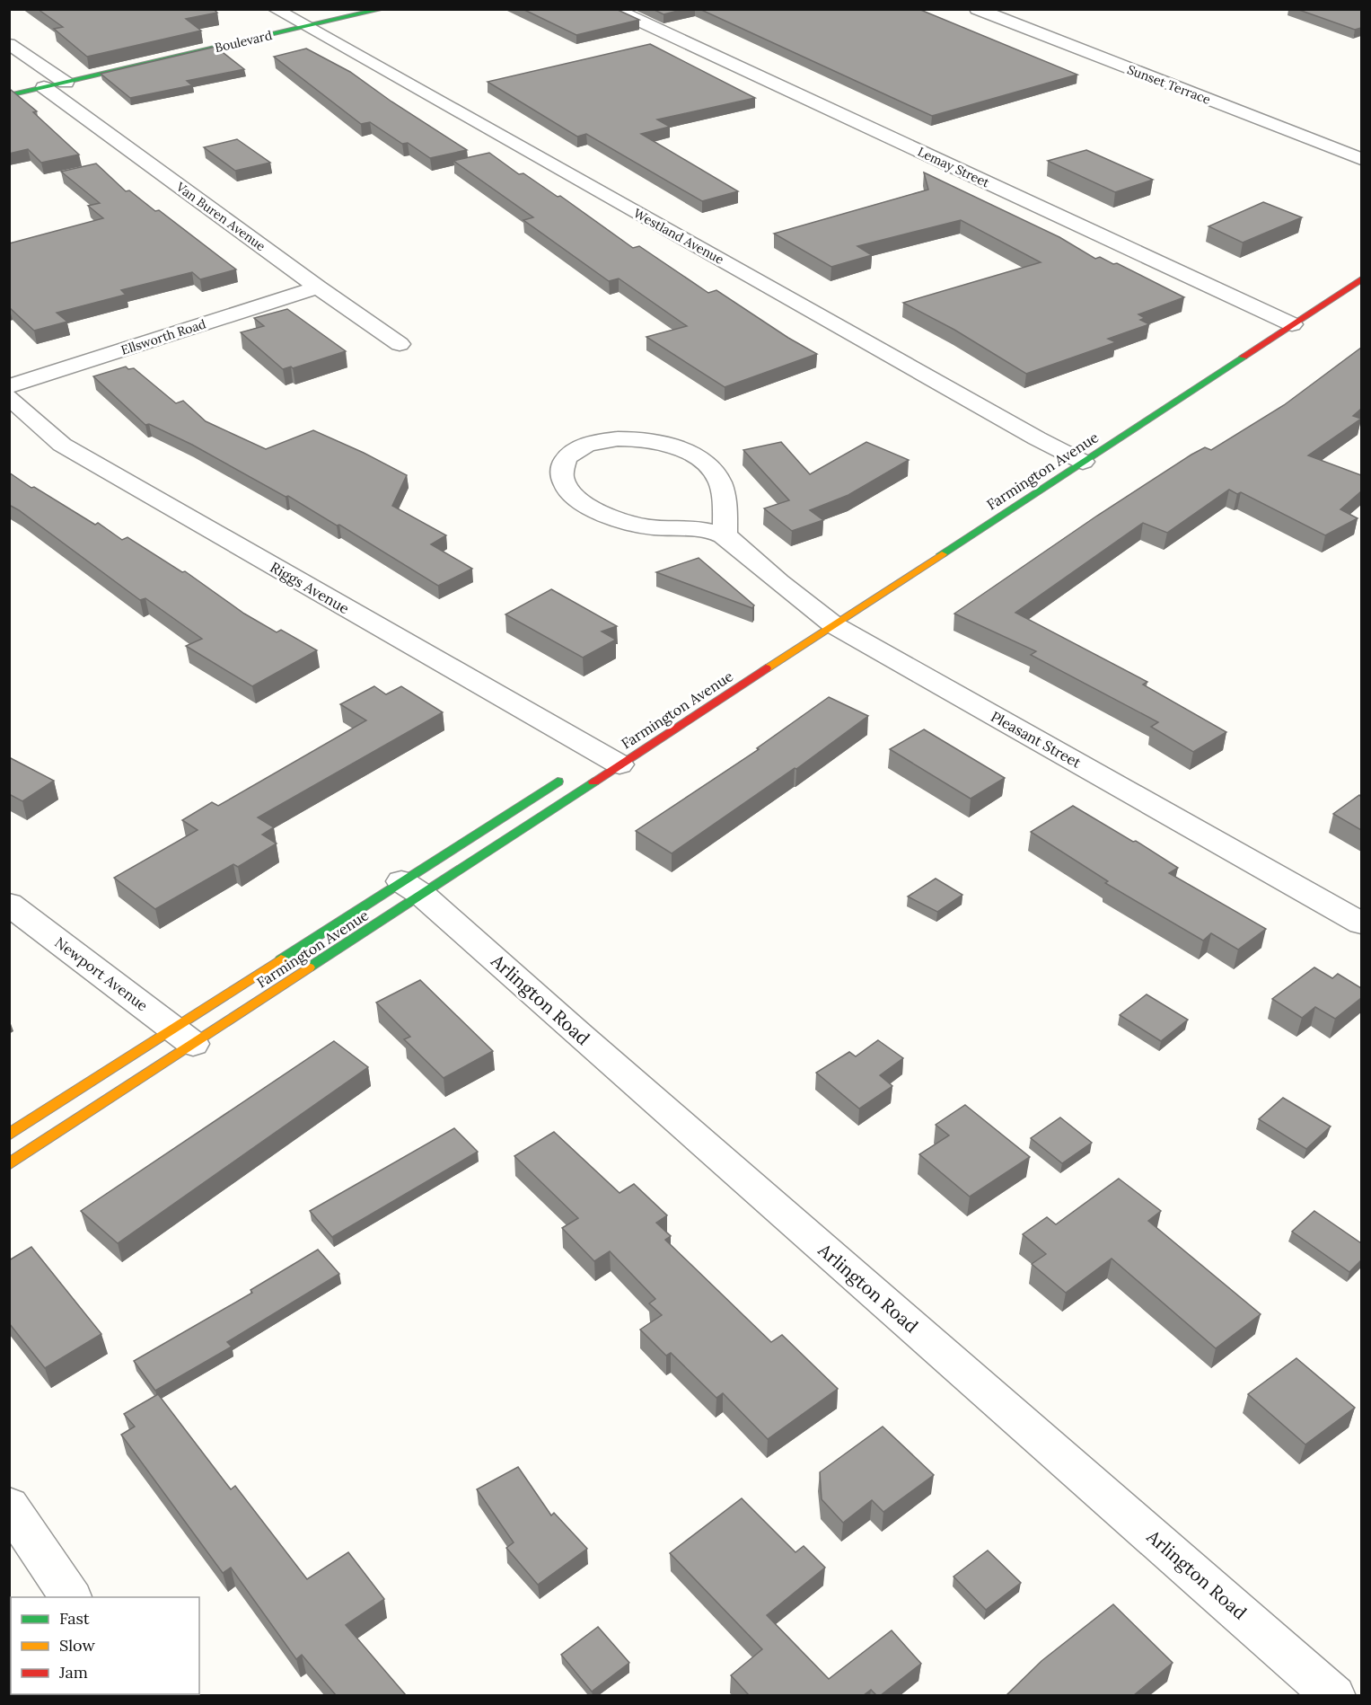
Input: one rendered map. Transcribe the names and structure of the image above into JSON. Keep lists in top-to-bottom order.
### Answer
{
  "streets": {
    "main road": ["Boulevard", "Farmington Avenue"],
    "street": [
      "Sunset Terrace",
      "Lemay Street",
      "Van Buren Avenue",
      "Westland Avenue",
      "Ellsworth Road",
      "Riggs Avenue",
      "Pleasant Street",
      "Newport Avenue",
      "Arlington Road"
    ]
  },
  "crossings": [
    ["Boulevard", "Van Buren Avenue"],
    ["Boulevard", "Westland Avenue"],
    ["Lemay Street", "Farmington Avenue"],
    ["Van Buren Avenue", "Ellsworth Road"],
    ["Westland Avenue", "Farmington Avenue"],
    ["Farmington Avenue", "Riggs Avenue"],
    ["Farmington Avenue", "Pleasant Street"],
    ["Farmington Avenue", "Newport Avenue"],
    ["Farmington Avenue", "Arlington Road"]
  ],
  "legend": ["Fast", "Slow", "Jam"]
}
